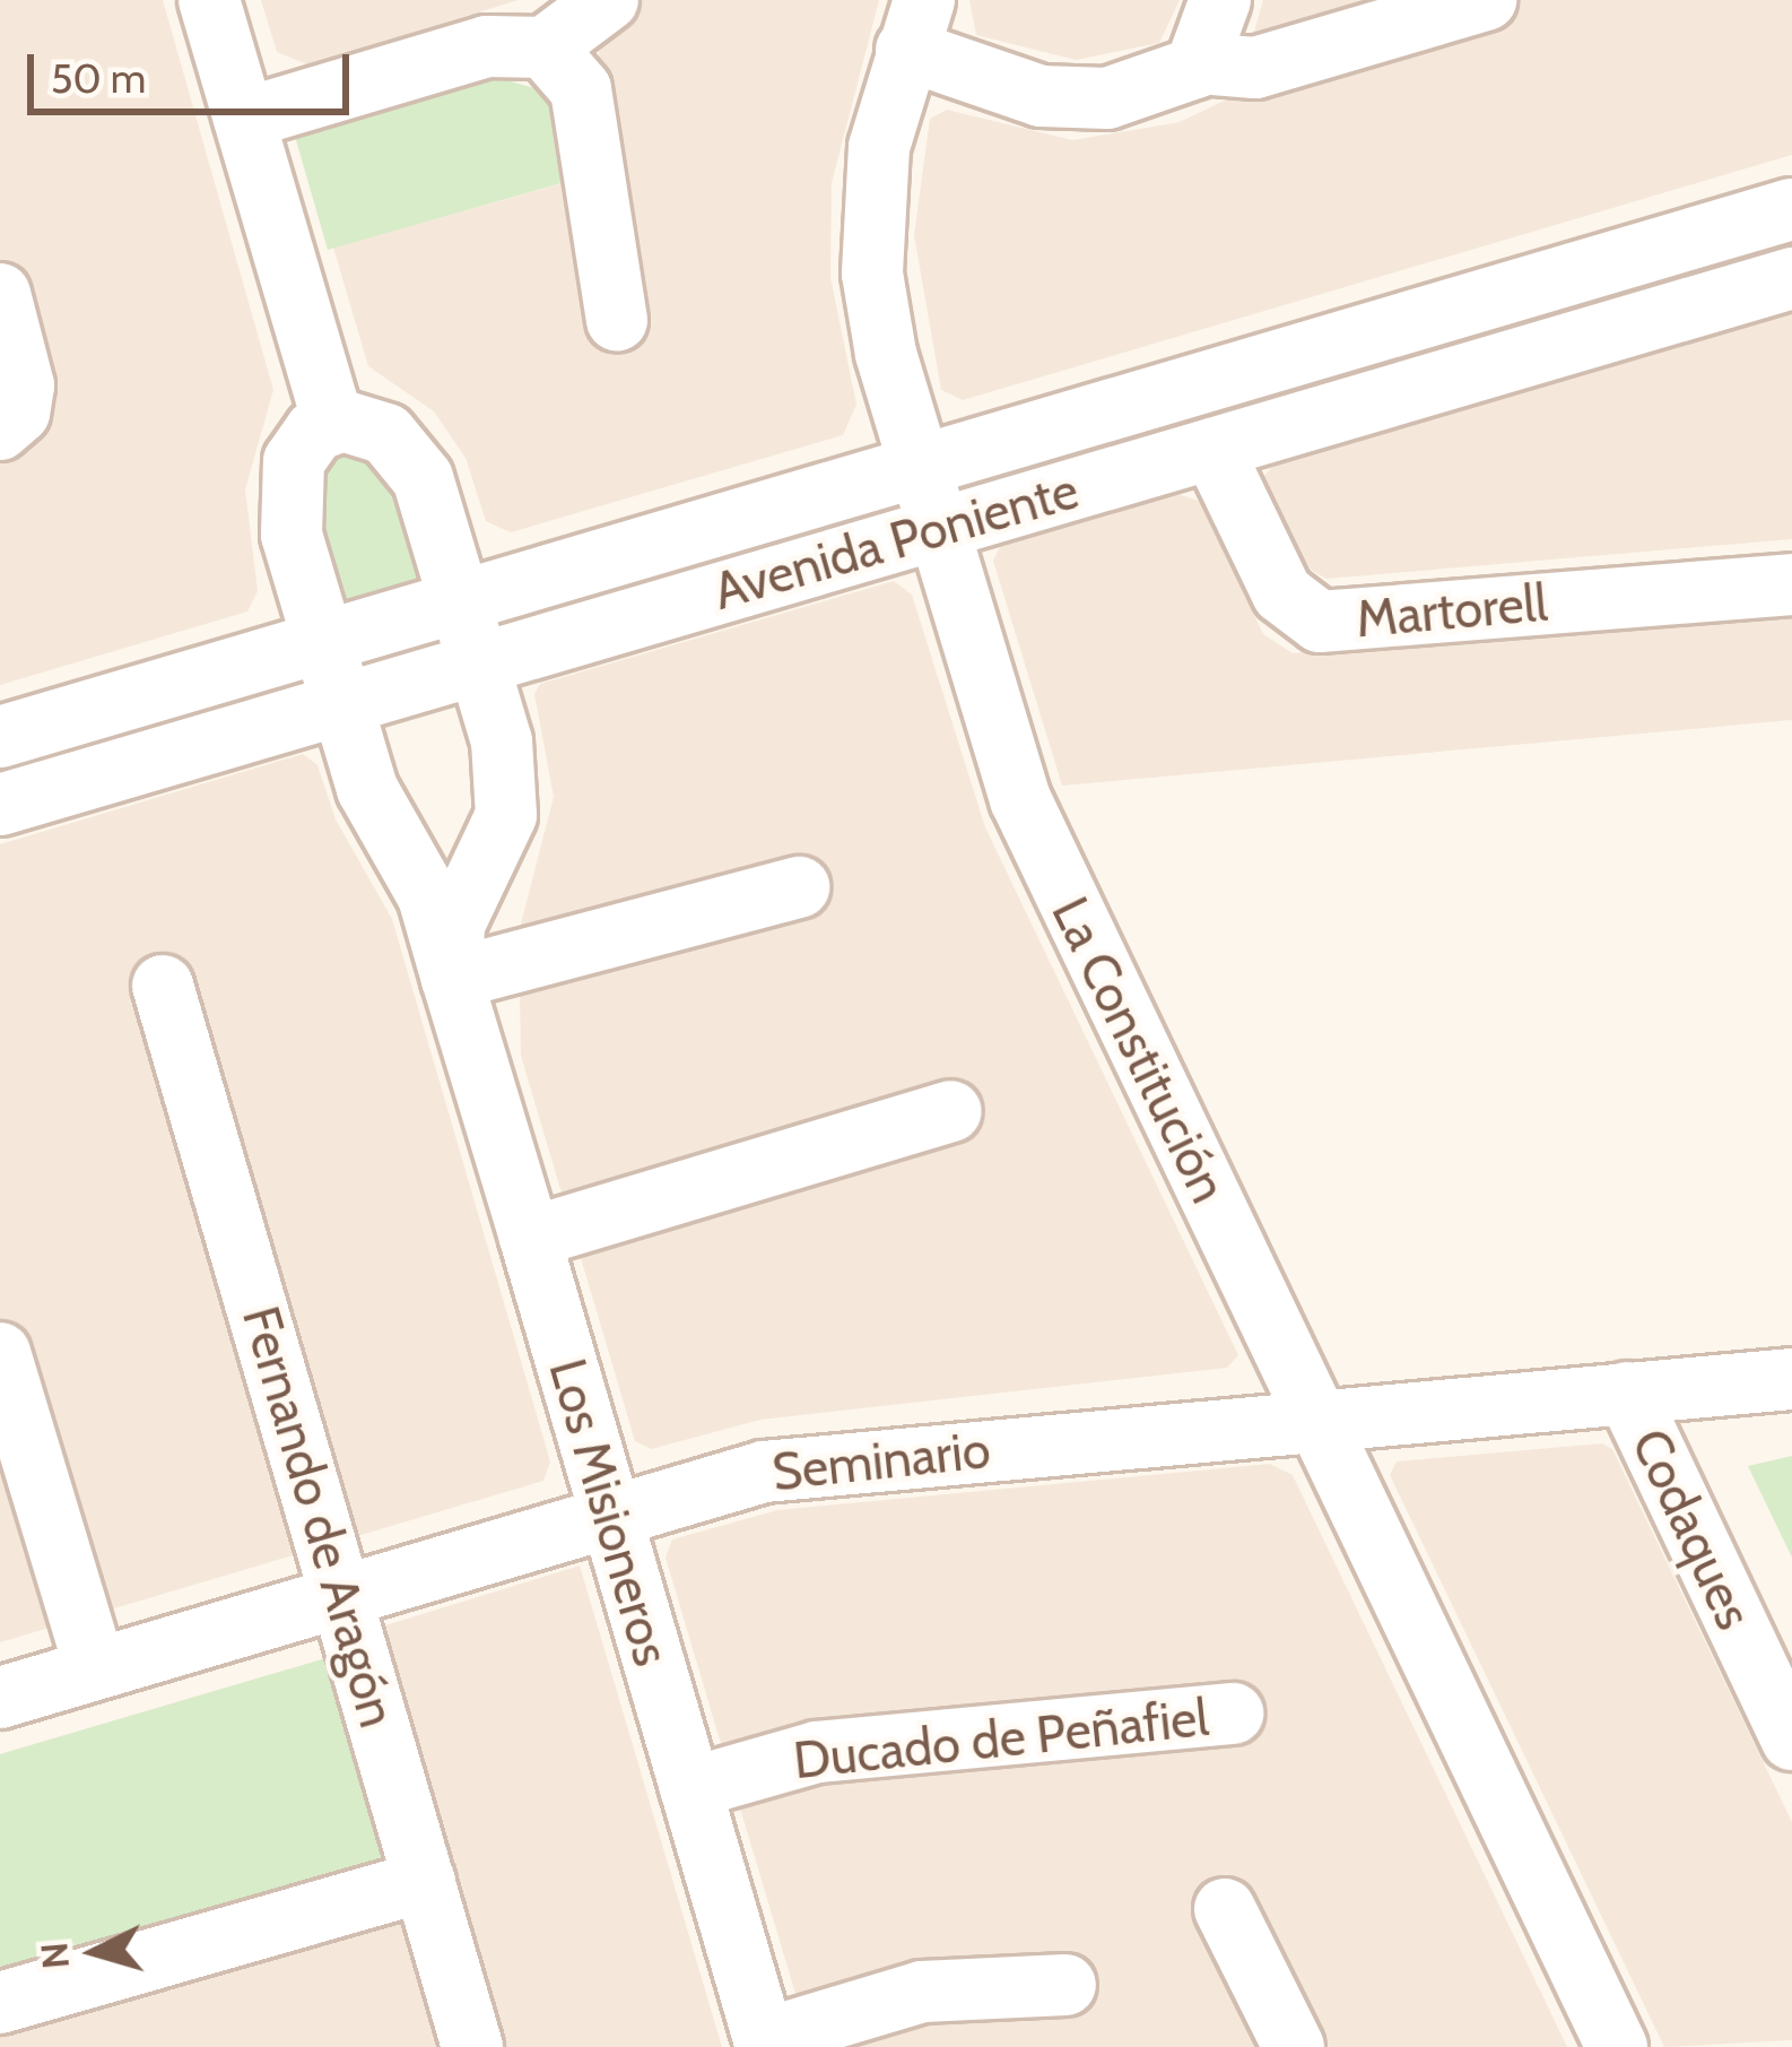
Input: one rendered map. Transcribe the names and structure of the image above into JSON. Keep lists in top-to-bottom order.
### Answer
{
  "streets": {
    "street": [
      "Avenida Poniente",
      "Martorell",
      "La Constitución",
      "Seminario",
      "Los Misioneros",
      "Fernando de Aragón",
      "Codaques",
      "Ducado de Peñafiel"
    ]
  },
  "crossings": [
    ["Avenida Poniente", "Martorell"],
    ["Avenida Poniente", "La Constitución"],
    ["Avenida Poniente", "Los Misioneros"],
    ["La Constitución", "Seminario"],
    ["Seminario", "Los Misioneros"],
    ["Seminario", "Fernando de Aragón"],
    ["Seminario", "Codaques"],
    ["Los Misioneros", "Ducado de Peñafiel"]
  ],
  "scale_bar": "50 m",
  "north": "left"
}
